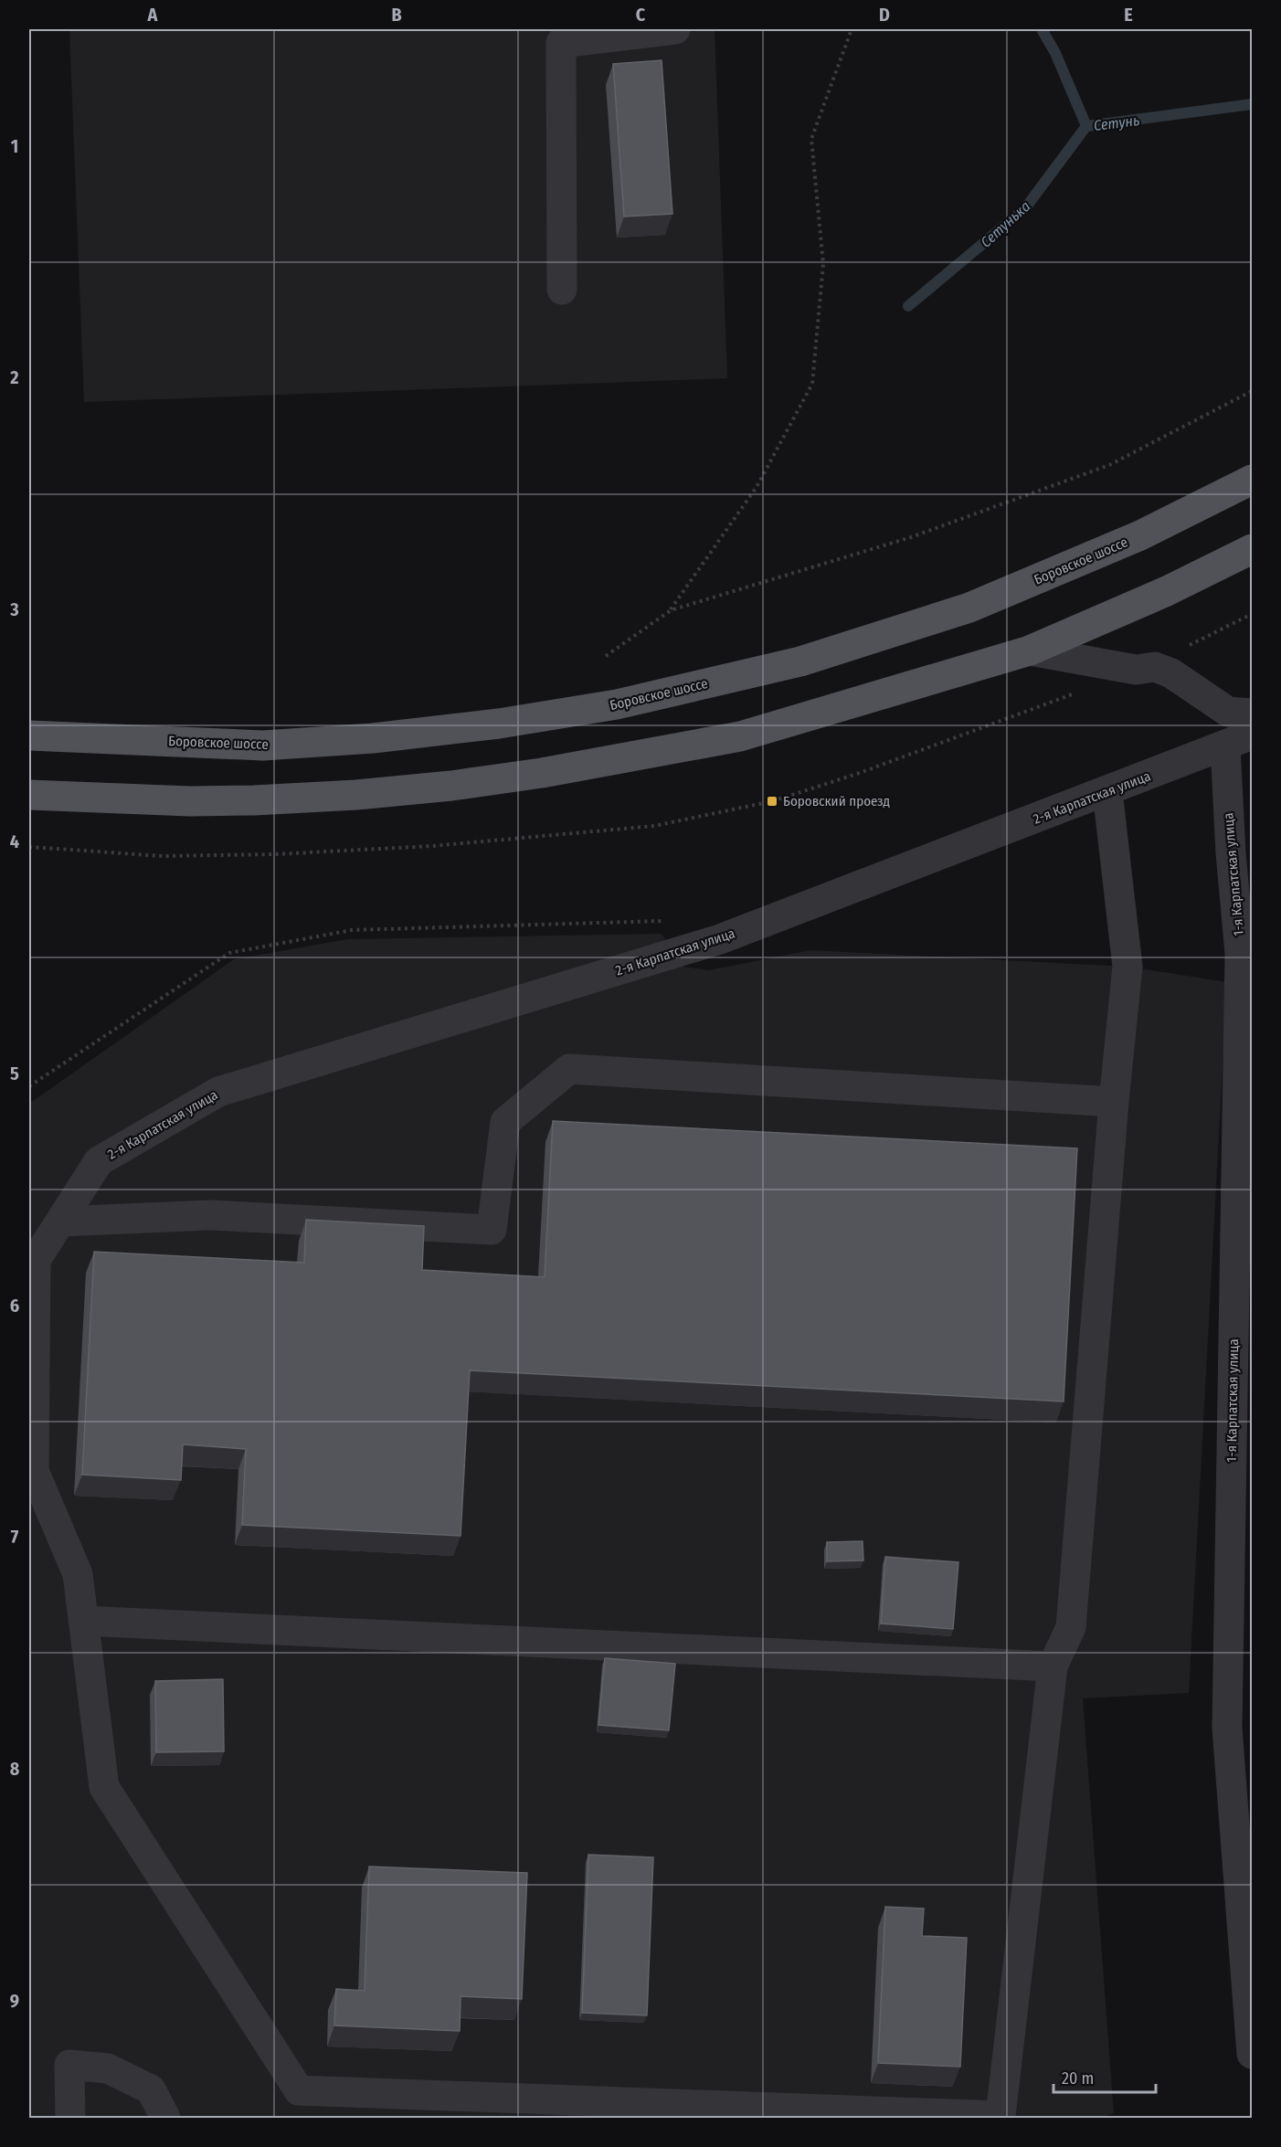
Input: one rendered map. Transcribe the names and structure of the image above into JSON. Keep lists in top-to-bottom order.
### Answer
{
  "streets": {
    "main road": ["Боровское шоссе"],
    "street": ["2-я Карпатская улица", "1-я Карпатская улица"]
  },
  "crossings": [
    ["2-я Карпатская улица", "1-я Карпатская улица"]
  ],
  "water": ["Сетунь", "Сетунька"],
  "places": {
    "transit": ["Боровский проезд"]
  },
  "scale_bar": "20 m",
  "grid": {
    "columns": [
      "A",
      "B",
      "C",
      "D",
      "E"
    ],
    "rows": [
      "1",
      "2",
      "3",
      "4",
      "5",
      "6",
      "7",
      "8",
      "9"
    ]
  }
}
